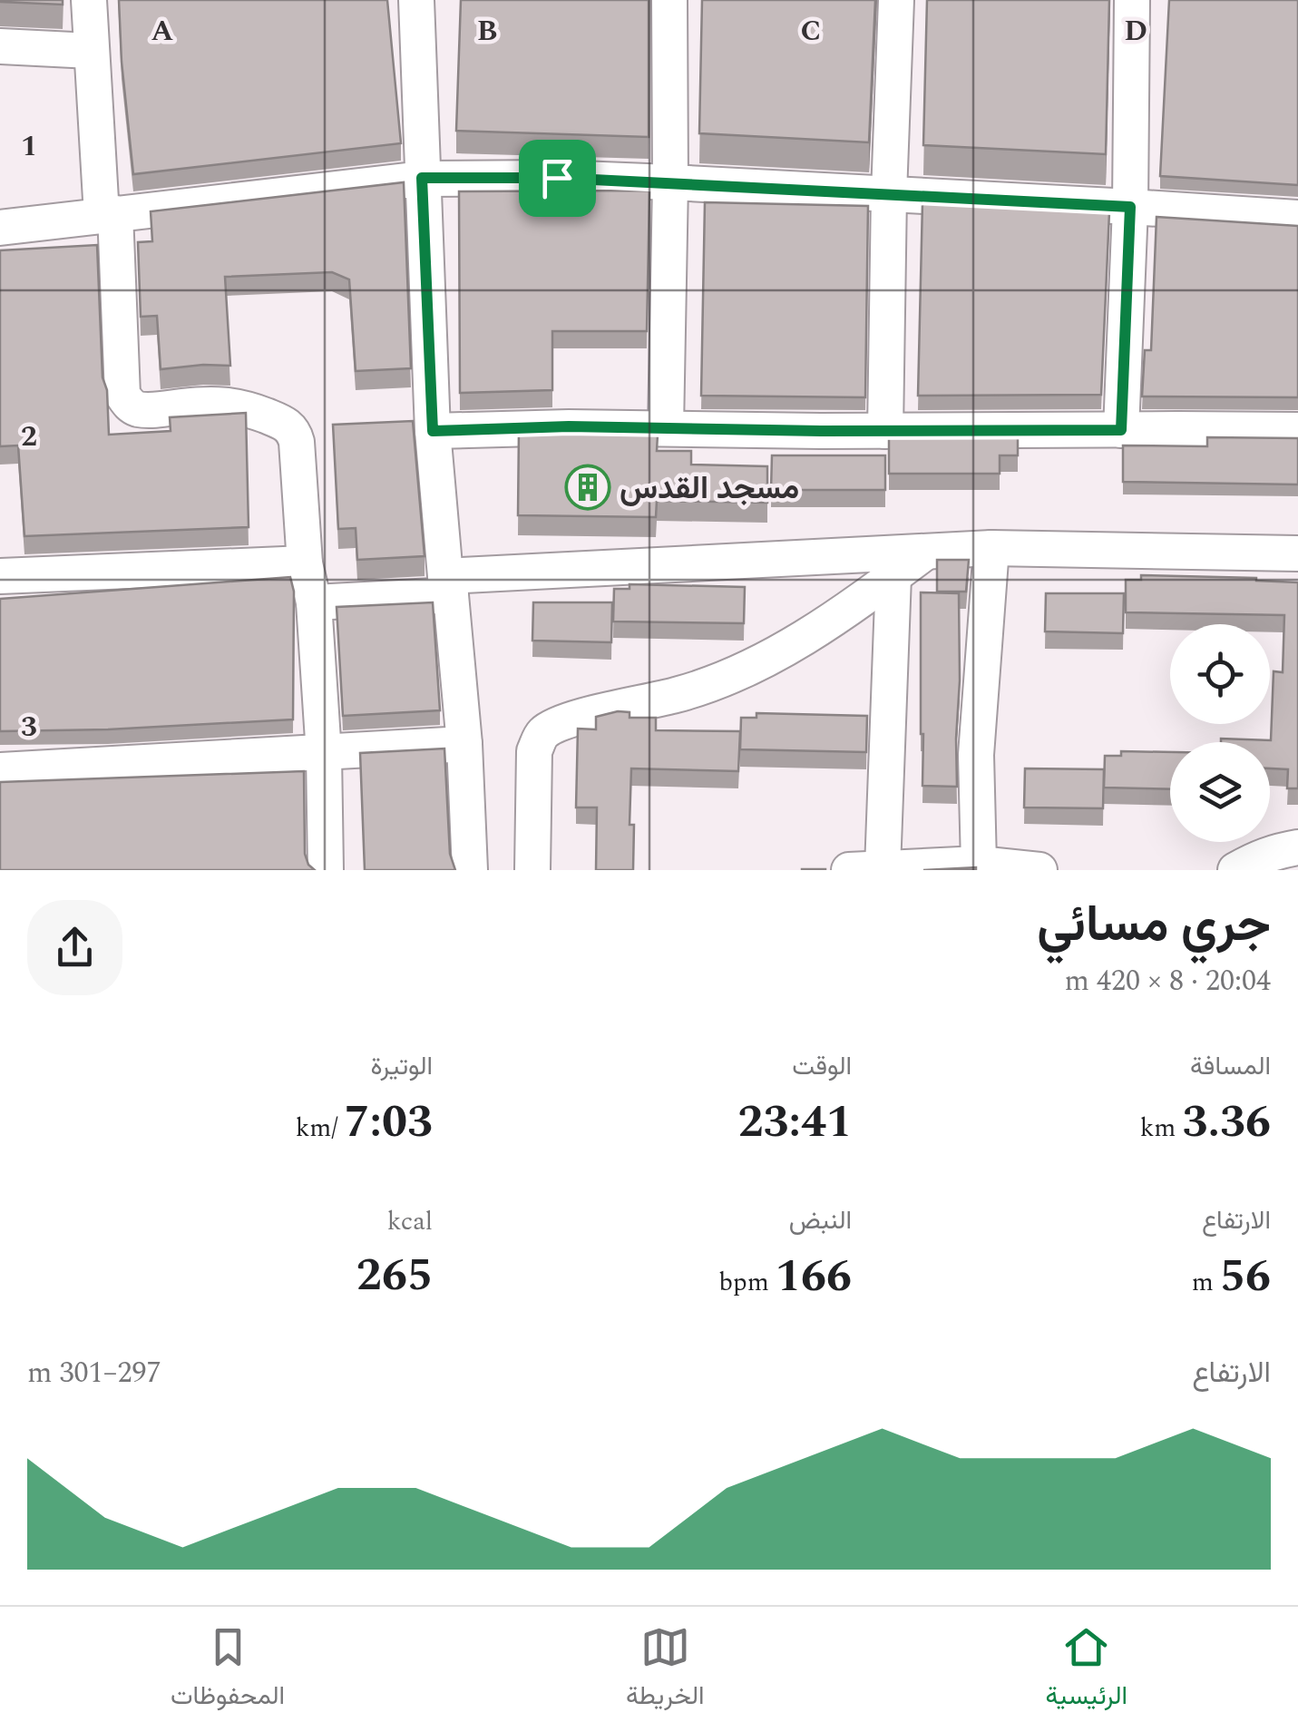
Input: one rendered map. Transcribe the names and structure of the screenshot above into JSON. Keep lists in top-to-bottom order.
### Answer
{
  "places": {
    "building": ["مسجد القدس"]
  },
  "page": {
    "heading": ["جري مسائي", "20:04 · 8 × 420 m"],
    "stats": [
      ["المسافة", "3.36 km"],
      ["الوقت", "23:41"],
      ["الوتيرة", "7:03 /km"],
      ["الارتفاع", "56 m"],
      ["النبض", "166 bpm"],
      ["kcal", "265"]
    ],
    "chart": ["الارتفاع", "297–301 m"],
    "tabs": ["الرئيسية", "الخريطة", "المحفوظات"]
  },
  "grid": {
    "columns": [
      "A",
      "B",
      "C",
      "D"
    ],
    "rows": ["1", "2", "3"]
  }
}
